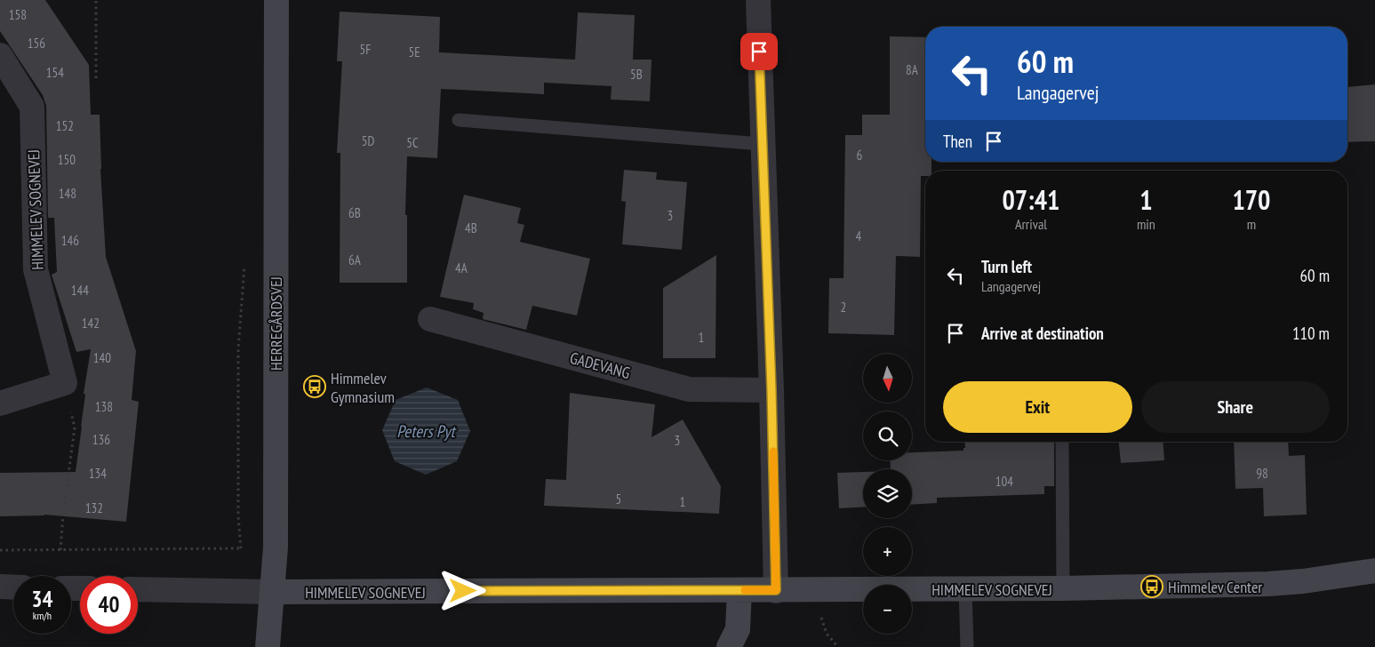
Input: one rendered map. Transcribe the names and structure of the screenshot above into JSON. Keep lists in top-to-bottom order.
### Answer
{
  "streets": {
    "street": ["HIMMELEV SOGNEVEJ", "HERREGÅRDSVEJ", "GADEVANG"]
  },
  "crossings": [
    ["HIMMELEV SOGNEVEJ", "HERREGÅRDSVEJ"]
  ],
  "water": ["Peters Pyt"],
  "places": {
    "bus stop": ["Himmelev Gymnasium", "Himmelev Center"]
  },
  "house_numbers": [
    "158",
    "156",
    "5F",
    "5E",
    "8A",
    "154",
    "5B",
    "152",
    "5D",
    "5C",
    "6",
    "150",
    "148",
    "6B",
    "3",
    "4B",
    "4",
    "146",
    "6A",
    "4A",
    "144",
    "2",
    "142",
    "1",
    "140",
    "138",
    "136",
    "3",
    "134",
    "98",
    "104",
    "5",
    "1",
    "132"
  ],
  "north": "bottom",
  "page": {
    "turn": ["60 m", "Langagervej"],
    "then": "Then",
    "eta": [
      "07:41",
      "Arrival",
      "1",
      "min",
      "170",
      "m"
    ],
    "list": [
      {
        "name": "Turn left",
        "note": "Langagervej",
        "value": "60 m"
      },
      {
        "name": "Arrive at destination",
        "value": "110 m"
      }
    ],
    "map_buttons": ["+", "−"],
    "buttons": ["Exit", "Share"],
    "speed": "34 km/h",
    "limit": "40"
  }
}
